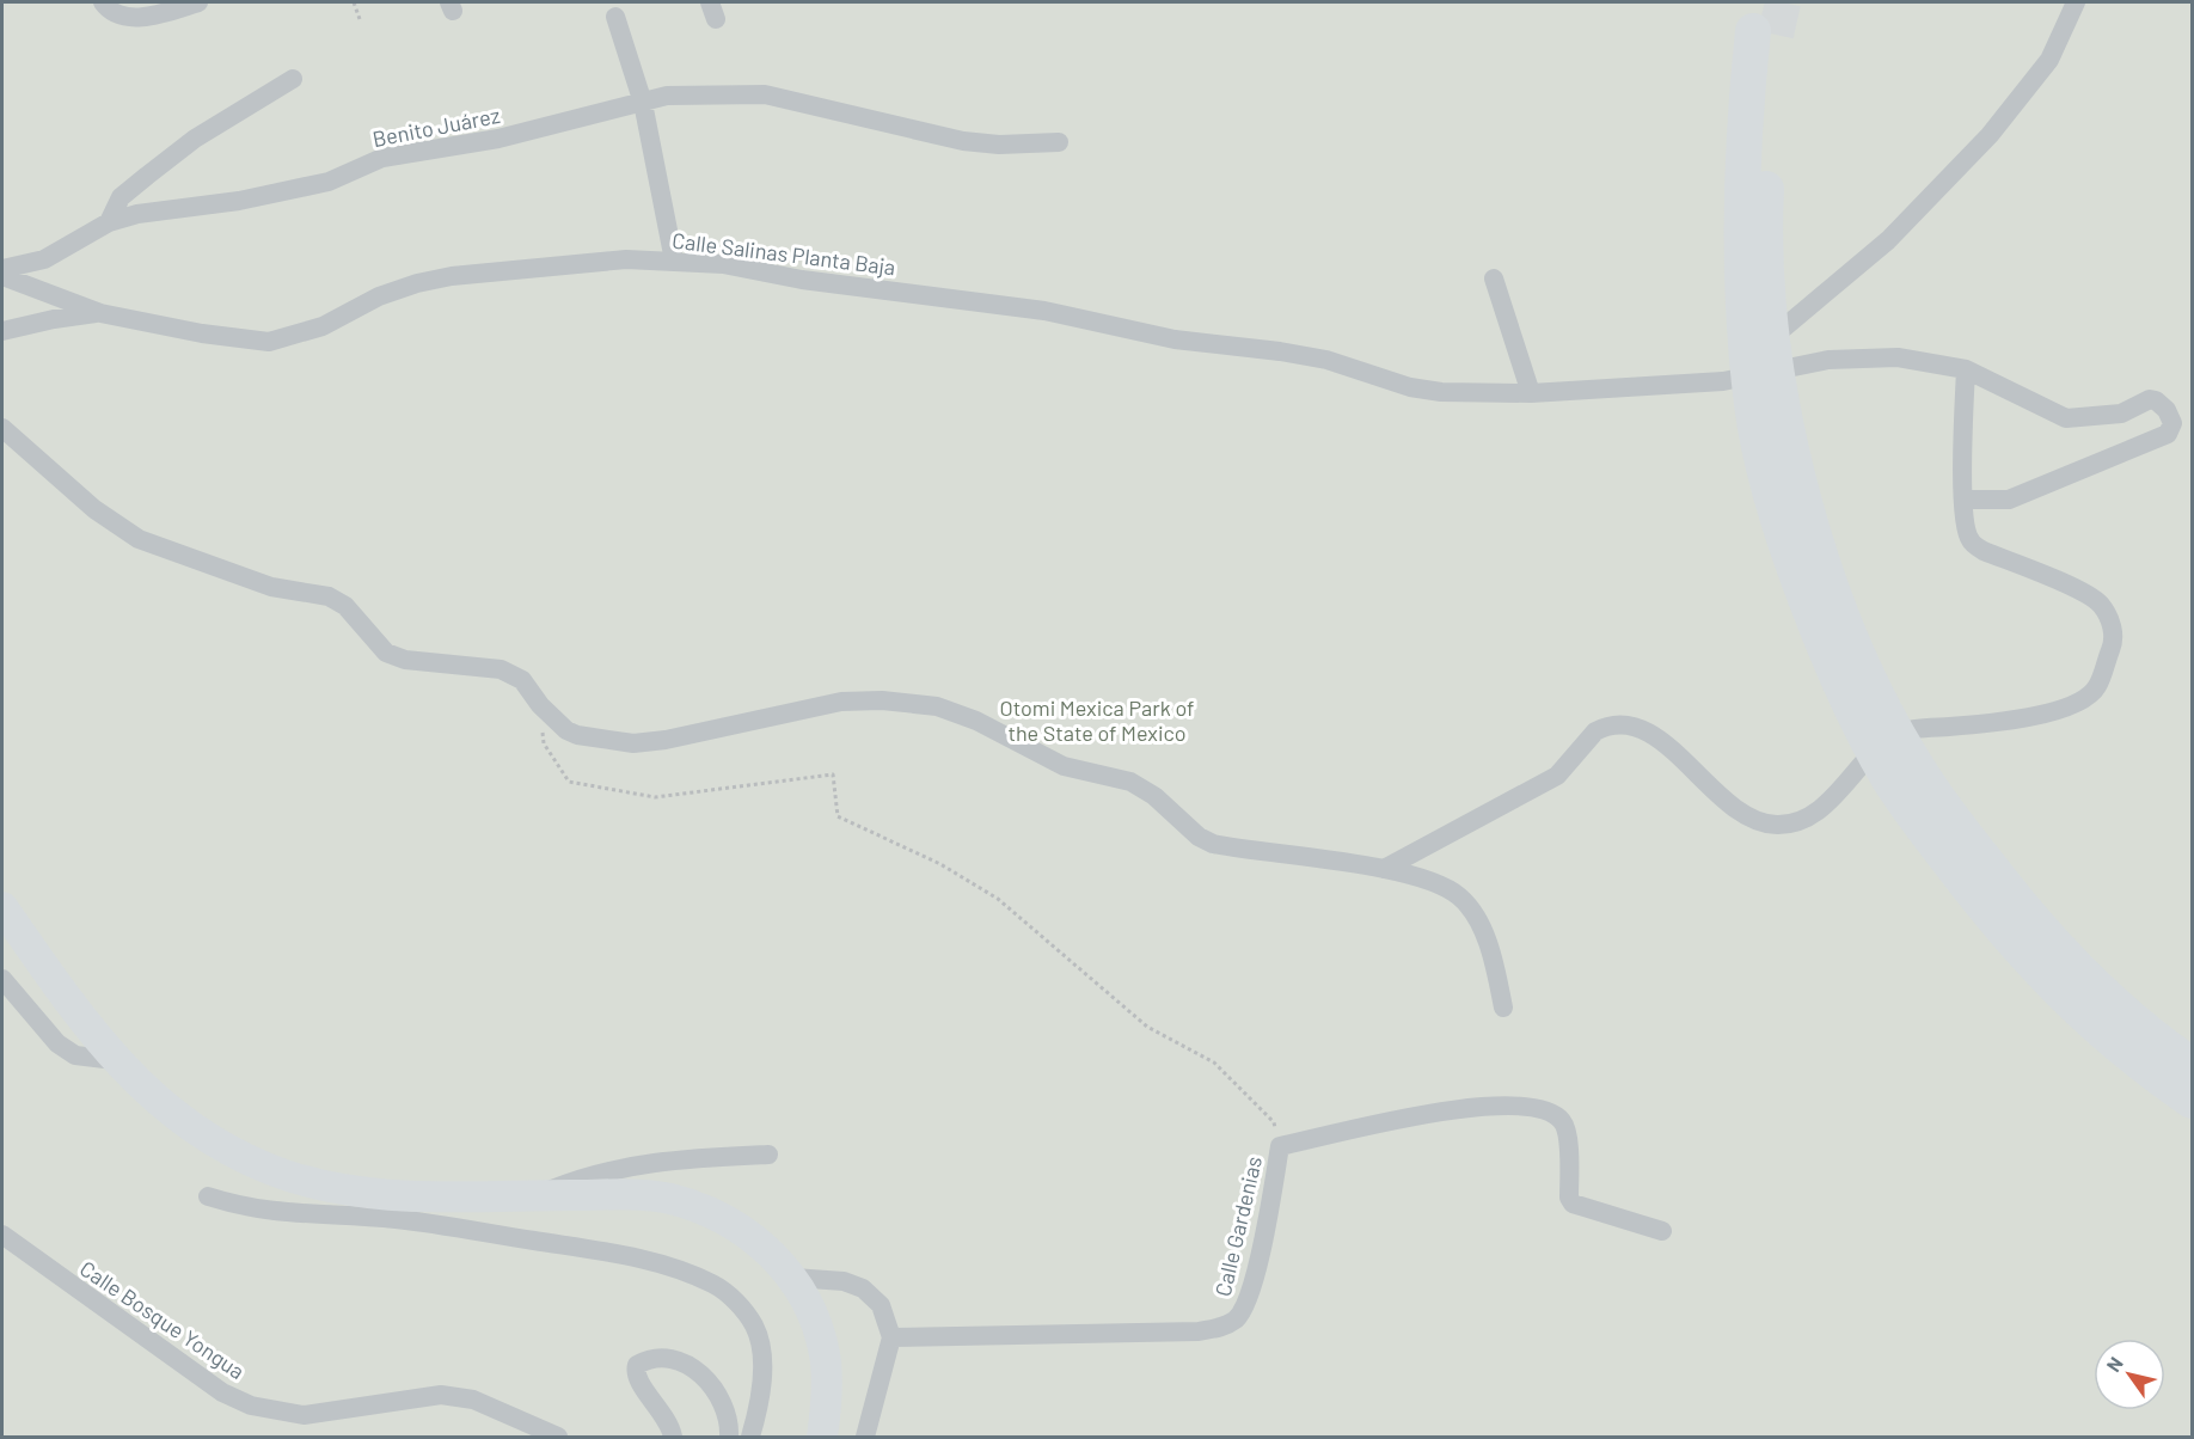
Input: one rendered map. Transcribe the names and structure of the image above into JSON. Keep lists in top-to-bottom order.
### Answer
{
  "streets": {
    "street": [
      "Benito Juárez",
      "Calle Salinas Planta Baja",
      "Calle Gardenias",
      "Calle Bosque Yongua"
    ]
  },
  "parks": ["Otomi Mexica Park of the State of Mexico"],
  "north": "top left"
}
